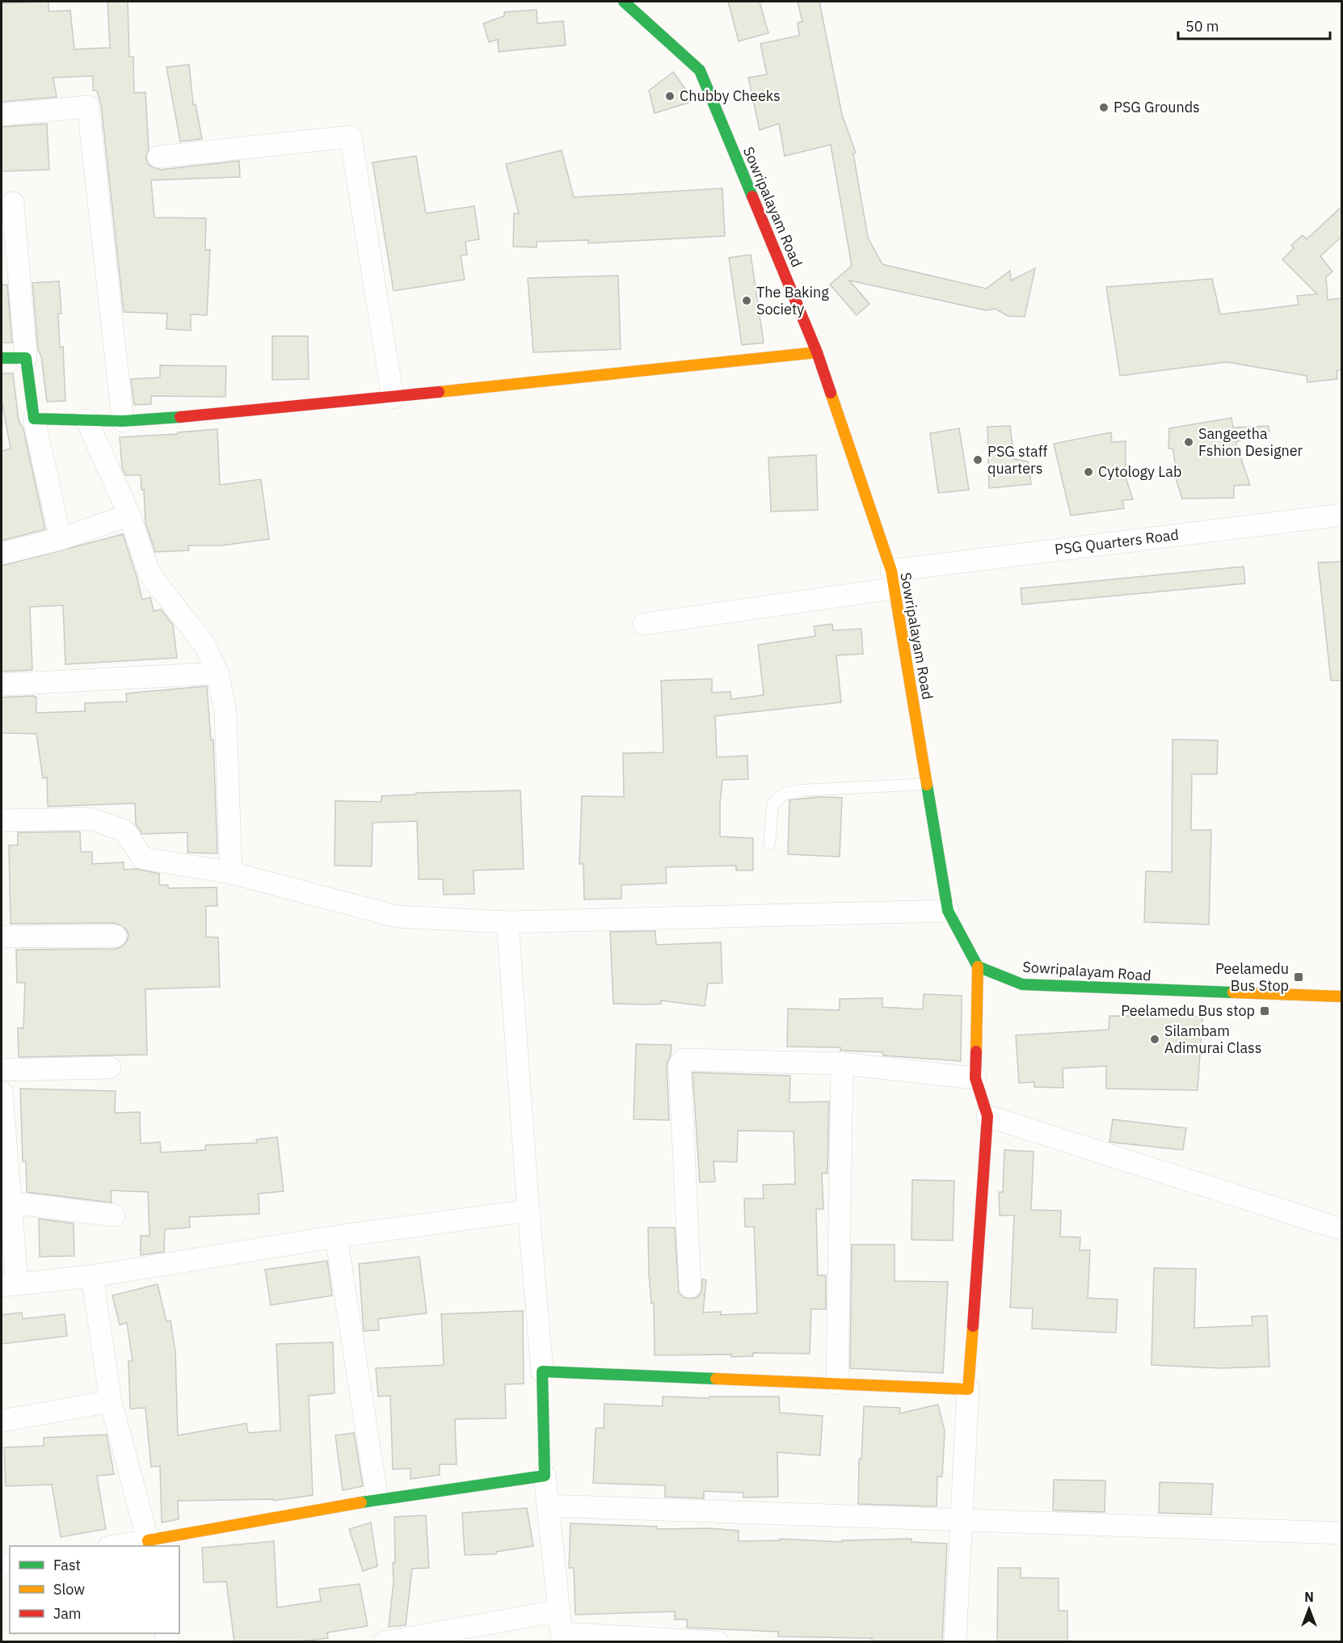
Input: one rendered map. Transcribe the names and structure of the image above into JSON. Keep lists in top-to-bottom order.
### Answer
{
  "streets": {
    "street": ["Sowripalayam Road", "PSG Quarters Road"]
  },
  "crossings": [
    ["Sowripalayam Road", "PSG Quarters Road"]
  ],
  "places": {
    "other": [
      "Chubby Cheeks",
      "PSG Grounds",
      "The Baking Society",
      "Sangeetha Fshion Designer",
      "PSG staff quarters",
      "Cytology Lab",
      "Silambam Adimurai Class"
    ],
    "transit": ["Peelamedu Bus Stop", "Peelamedu Bus stop"]
  },
  "legend": ["Fast", "Slow", "Jam"],
  "scale_bar": "50 m",
  "north": "top"
}
